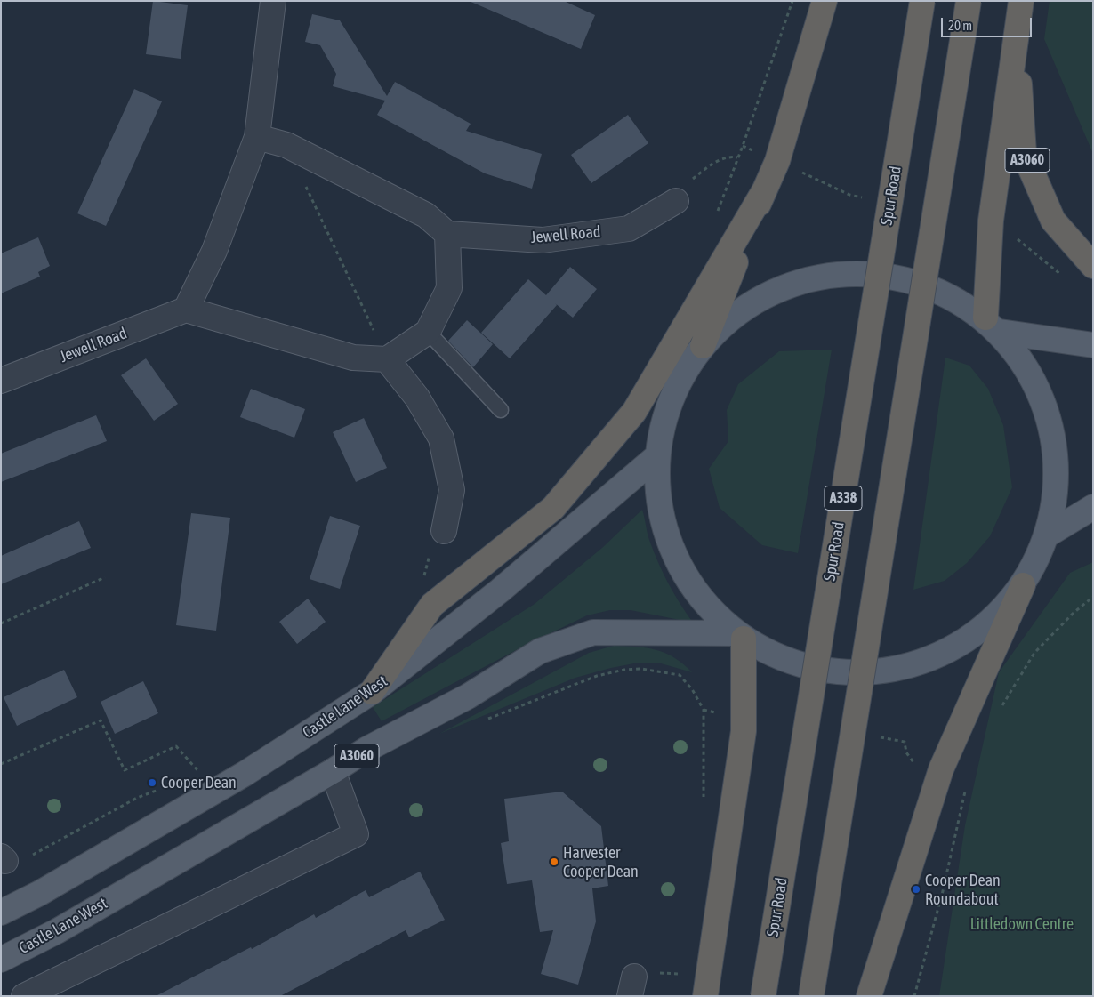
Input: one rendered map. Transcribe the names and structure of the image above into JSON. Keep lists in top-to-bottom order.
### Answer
{
  "streets": {
    "highway": ["A3060", "Spur Road", "A338"],
    "main road": ["Castle Lane West"],
    "street": ["Jewell Road"]
  },
  "parks": ["Littledown Centre"],
  "places": ["Cooper Dean", "Harvester Cooper Dean", "Cooper Dean Roundabout"],
  "scale_bar": "20 m"
}
